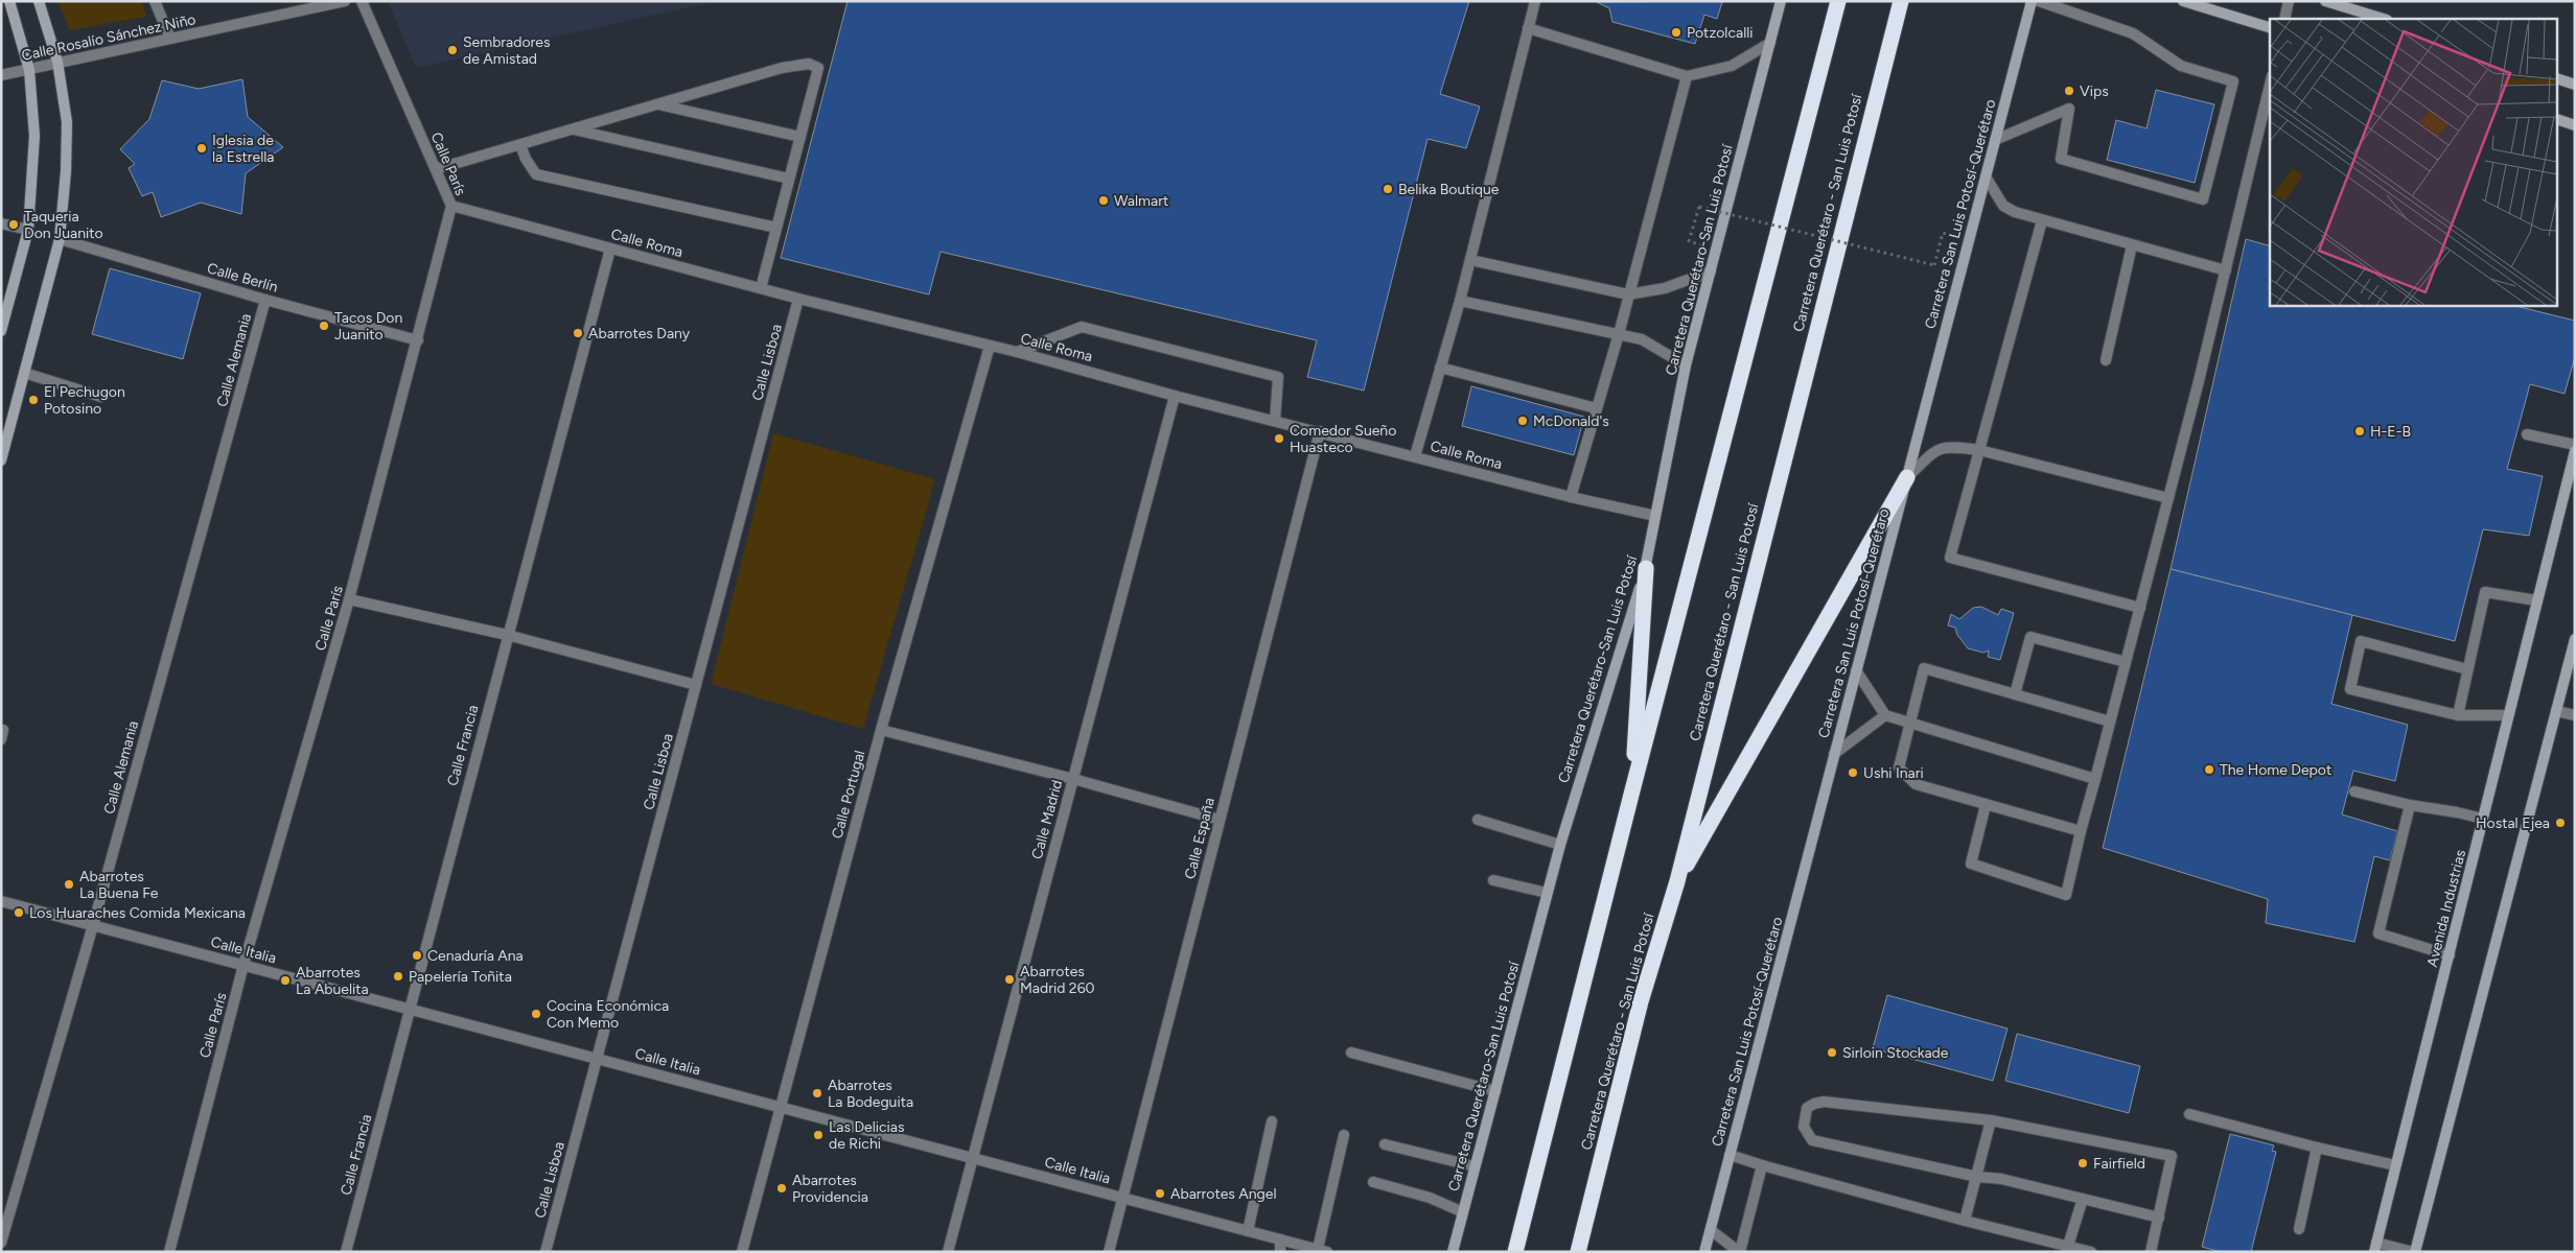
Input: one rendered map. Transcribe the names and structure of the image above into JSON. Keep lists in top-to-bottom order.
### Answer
{
  "streets": {
    "highway": ["Carretera Querétaro - San Luis Potosí"],
    "main road": ["Carretera San Luis Potosí-Querétaro", "Carretera Querétaro-San Luis Potosí", "Avenida Industrias"],
    "street": [
      "Calle Rosalío Sánchez Niño",
      "Calle París",
      "Calle Roma",
      "Calle Berlín",
      "Calle Alemania",
      "Calle Lisboa",
      "Calle Francia",
      "Calle Portugal",
      "Calle Madrid",
      "Calle España",
      "Calle Italia"
    ]
  },
  "crossings": [
    ["Calle París", "Calle Roma"],
    ["Calle París", "Calle Berlín"],
    ["Calle París", "Calle Italia"],
    ["Calle Roma", "Carretera Querétaro-San Luis Potosí"],
    ["Calle Roma", "Calle Lisboa"],
    ["Calle Roma", "Calle Francia"],
    ["Calle Roma", "Calle Portugal"],
    ["Calle Roma", "Calle Madrid"],
    ["Calle Roma", "Calle España"],
    ["Calle Berlín", "Calle Alemania"],
    ["Calle Alemania", "Calle Italia"],
    ["Calle Lisboa", "Calle Italia"],
    ["Calle Francia", "Calle Italia"],
    ["Calle Portugal", "Calle Italia"],
    ["Calle Madrid", "Calle Italia"],
    ["Calle España", "Calle Italia"]
  ],
  "places": [
    "Potzolcalli",
    "Sembradores de Amistad",
    "Vips",
    "Iglesia de la Estrella",
    "Belika Boutique",
    "Walmart",
    "Taqueria Don Juanito",
    "Tacos Don Juanito",
    "Abarrotes Dany",
    "El Pechugon Potosino",
    "McDonald's",
    "H-E-B",
    "Comedor Sueño Huasteco",
    "The Home Depot",
    "Ushi Inari",
    "Hostal Ejea",
    "Abarrotes La Buena Fe",
    "Los Huaraches Comida Mexicana",
    "Cenaduría Ana",
    "Papelería Toñita",
    "Abarrotes Madrid 260",
    "Abarrotes La Abuelita",
    "Cocina Económica Con Memo",
    "Sirloin Stockade",
    "Abarrotes La Bodeguita",
    "Las Delicias de Richi",
    "Fairfield",
    "Abarrotes Providencia",
    "Abarrotes Angel"
  ]
}
